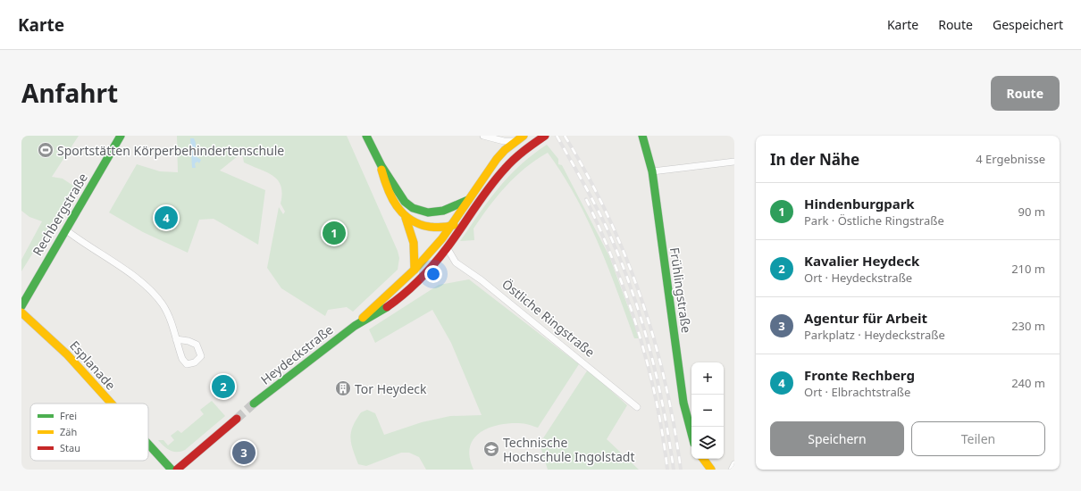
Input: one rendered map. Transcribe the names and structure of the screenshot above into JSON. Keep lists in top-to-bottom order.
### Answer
{
  "streets": {
    "street": [
      "Rechbergstraße",
      "Frühlingstraße",
      "Östliche Ringstraße",
      "Heydeckstraße",
      "Esplanade"
    ]
  },
  "crossings": [
    ["Östliche Ringstraße", "Heydeckstraße"]
  ],
  "places": {
    "sports": ["Sportstätten Körperbehindertenschule"],
    "building": ["Tor Heydeck"],
    "school or university": ["Technische Hochschule Ingolstadt"]
  },
  "legend": ["Frei", "Zäh", "Stau"],
  "page": {
    "header": "Karte",
    "nav": ["Karte", "Route", "Gespeichert"],
    "title": "Anfahrt",
    "buttons": [
      "Route",
      ["Speichern", "Teilen"]
    ],
    "heading": ["In der Nähe", "4 Ergebnisse"],
    "list": [
      {
        "mark": "1",
        "name": "Hindenburgpark",
        "note": "Park · Östliche Ringstraße",
        "value": "90 m"
      },
      {
        "mark": "2",
        "name": "Kavalier Heydeck",
        "note": "Ort · Heydeckstraße",
        "value": "210 m"
      },
      {
        "mark": "3",
        "name": "Agentur für Arbeit",
        "note": "Parkplatz · Heydeckstraße",
        "value": "230 m"
      },
      {
        "mark": "4",
        "name": "Fronte Rechberg",
        "note": "Ort · Elbrachtstraße",
        "value": "240 m"
      }
    ],
    "pins": [
      "4",
      "1",
      "2",
      "3"
    ],
    "map_buttons": ["+", "−"]
  }
}
